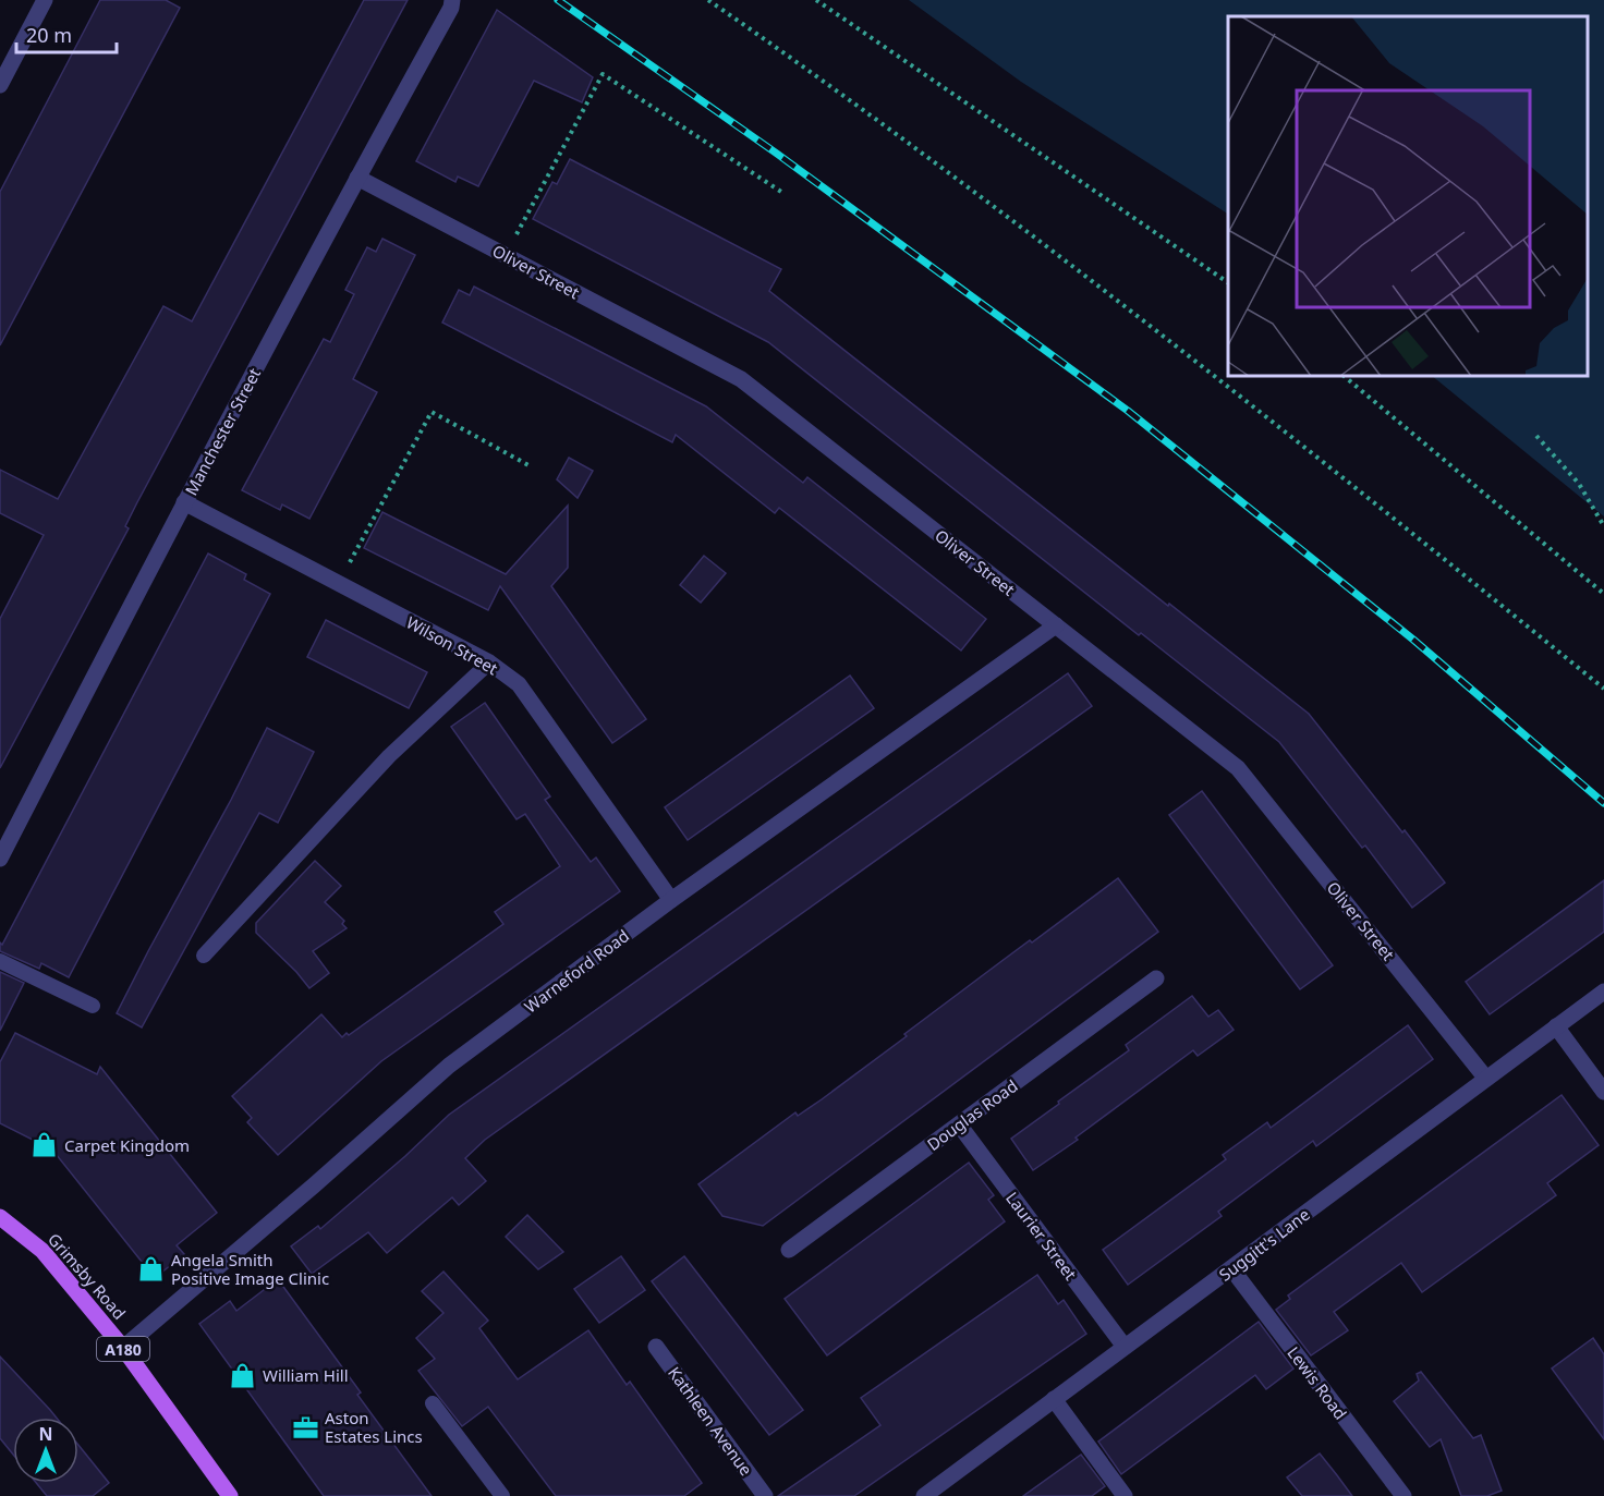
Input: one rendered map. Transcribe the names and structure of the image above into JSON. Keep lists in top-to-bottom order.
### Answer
{
  "streets": {
    "main road": ["Grimsby Road", "A180"],
    "street": [
      "Oliver Street",
      "Manchester Street",
      "Wilson Street",
      "Warneford Road",
      "Douglas Road",
      "Laurier Street",
      "Suggitt's Lane",
      "Lewis Road",
      "Kathleen Avenue"
    ]
  },
  "crossings": [
    ["Oliver Street", "Manchester Street"],
    ["Oliver Street", "Warneford Road"],
    ["Oliver Street", "Suggitt's Lane"],
    ["Manchester Street", "Wilson Street"],
    ["Wilson Street", "Warneford Road"],
    ["Warneford Road", "Grimsby Road"],
    ["Douglas Road", "Laurier Street"],
    ["Laurier Street", "Suggitt's Lane"],
    ["Suggitt's Lane", "Lewis Road"]
  ],
  "places": {
    "shop": ["Carpet Kingdom", "Angela Smith Positive Image Clinic", "William Hill"],
    "office": ["Aston Estates Lincs"]
  },
  "scale_bar": "20 m",
  "north": "top"
}
